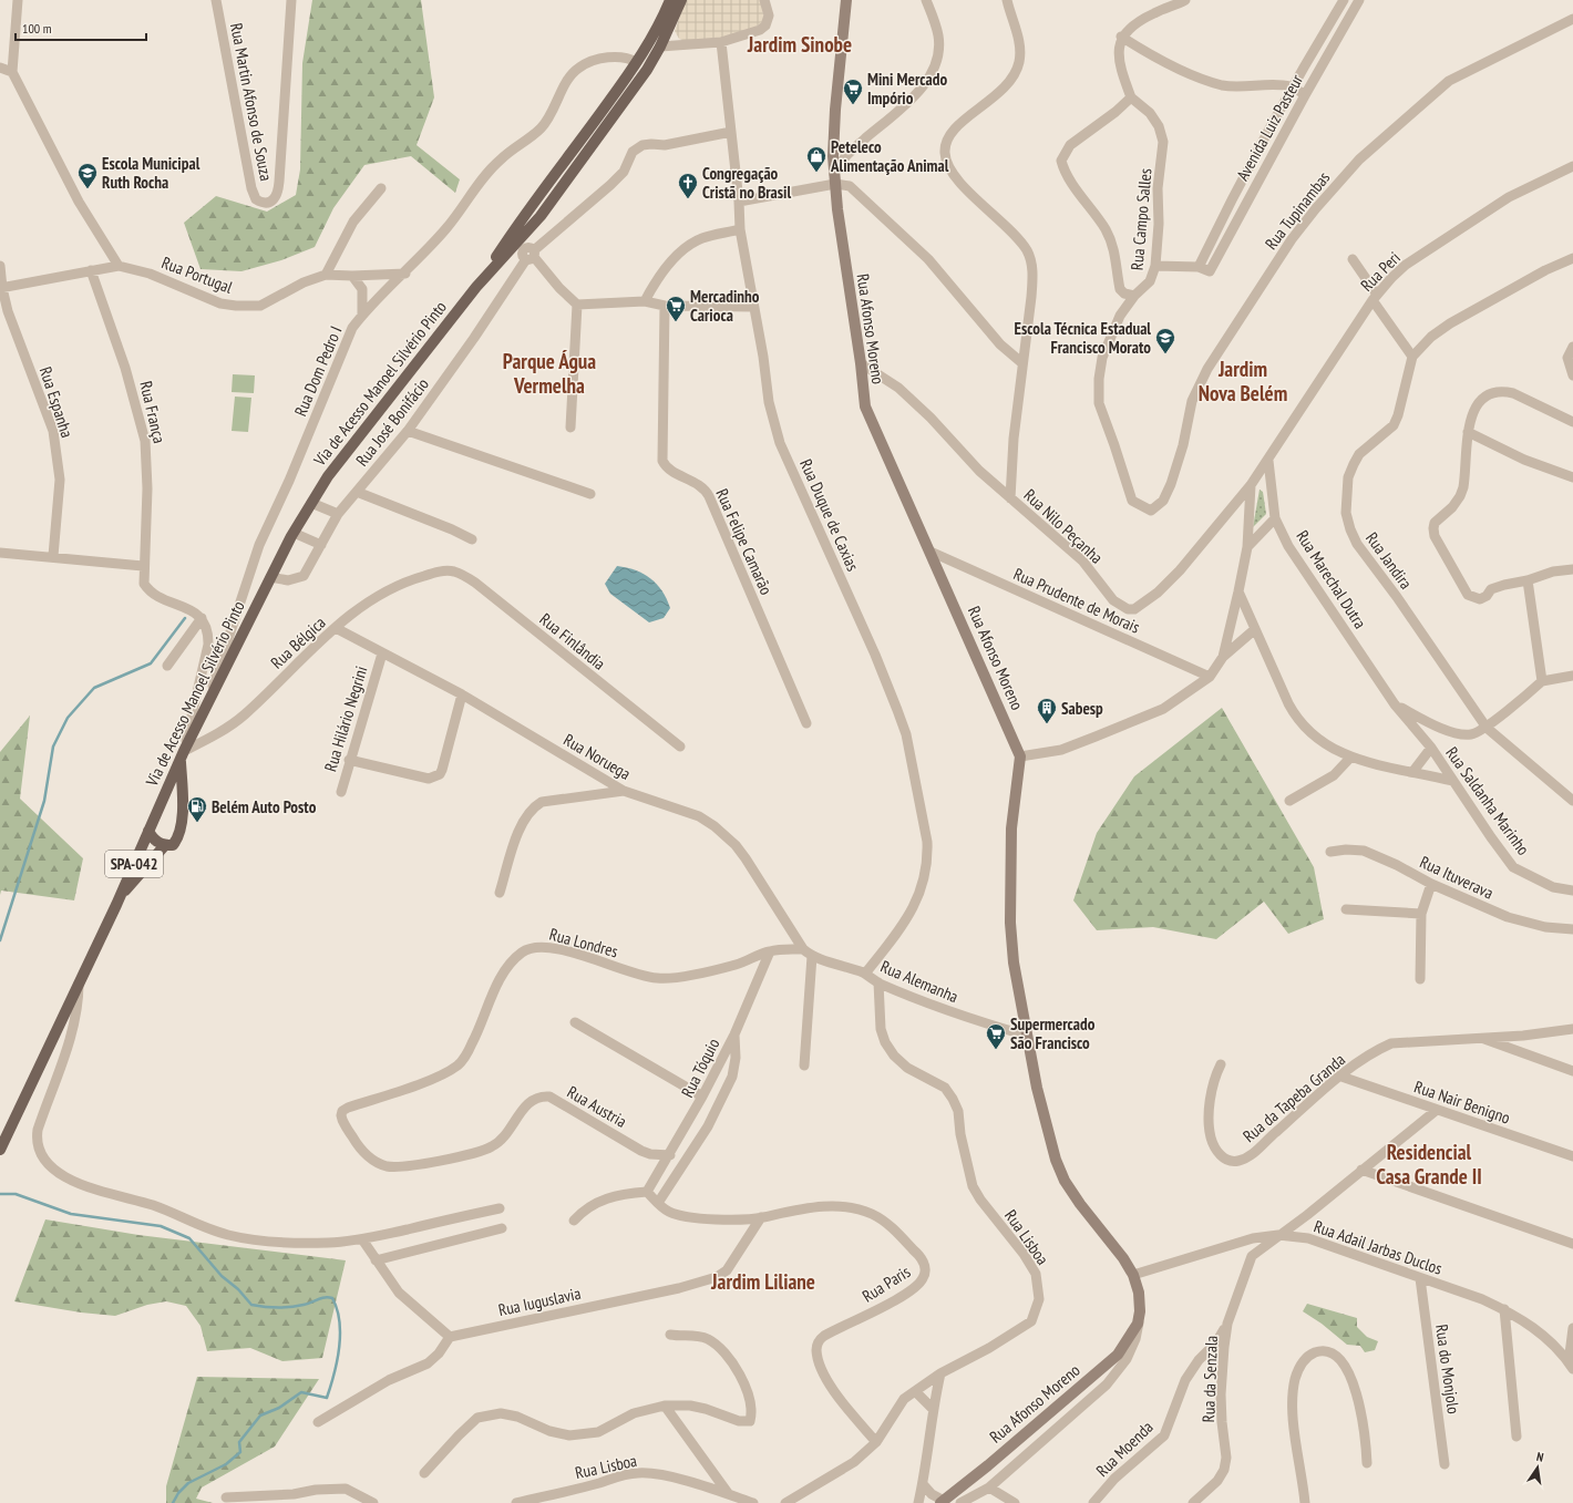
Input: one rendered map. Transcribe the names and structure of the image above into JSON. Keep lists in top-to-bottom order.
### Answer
{
  "streets": {
    "main road": ["Rua Afonso Moreno", "Via de Acesso Manoel Silvério Pinto", "SPA-042"],
    "street": [
      "Rua Martin Afonso de Souza",
      "Avenida Luiz Pasteur",
      "Rua Tupinambas",
      "Rua Campo Salles",
      "Rua Peri",
      "Rua Portugal",
      "Rua Dom Pedro I",
      "Rua Espanha",
      "Rua França",
      "Rua José Bonifácio",
      "Rua Duque de Caxias",
      "Rua Nilo Peçanha",
      "Rua Felipe Camarão",
      "Rua Jandira",
      "Rua Marechal Dutra",
      "Rua Prudente de Morais",
      "Rua Finlândia",
      "Rua Bélgica",
      "Rua Hilário Negrini",
      "Rua Noruega",
      "Rua Saldanha Marinho",
      "Rua Ituverava",
      "Rua Londres",
      "Rua Alemanha",
      "Rua Tóquio",
      "Rua da Tapeba Granda",
      "Rua Nair Benigno",
      "Rua Austria",
      "Rua Lisboa",
      "Rua Adail Jarbas Duclos",
      "Rua Paris",
      "Rua Iuguslavia",
      "Rua do Monjolo",
      "Rua da Senzala",
      "Rua Moenda"
    ]
  },
  "crossings": [
    ["Rua Tupinambas", "Rua Campo Salles"],
    ["Rua Peri", "Rua Nilo Peçanha"],
    ["Rua Peri", "Rua Marechal Dutra"],
    ["Rua Portugal", "Rua Dom Pedro I"],
    ["Rua Portugal", "Rua Espanha"],
    ["Rua Portugal", "Rua França"],
    ["Rua Afonso Moreno", "Rua Nilo Peçanha"],
    ["Rua Afonso Moreno", "Rua Prudente de Morais"],
    ["Rua Afonso Moreno", "Rua Alemanha"],
    ["Rua Afonso Moreno", "Rua Adail Jarbas Duclos"],
    ["Rua Dom Pedro I", "Via de Acesso Manoel Silvério Pinto"],
    ["Via de Acesso Manoel Silvério Pinto", "Rua José Bonifácio"],
    ["Via de Acesso Manoel Silvério Pinto", "Rua Bélgica"],
    ["Rua José Bonifácio", "Rua Duque de Caxias"],
    ["Rua Duque de Caxias", "Rua Alemanha"],
    ["Rua Nilo Peçanha", "Rua Marechal Dutra"],
    ["Rua Marechal Dutra", "Rua Saldanha Marinho"],
    ["Rua Finlândia", "Rua Bélgica"],
    ["Rua Bélgica", "Rua Noruega"],
    ["Rua Hilário Negrini", "Rua Noruega"],
    ["Rua Noruega", "Rua Londres"],
    ["Rua Noruega", "Rua Alemanha"],
    ["Rua Londres", "Rua Alemanha"],
    ["Rua Londres", "Rua Tóquio"],
    ["Rua Londres", "Rua Austria"],
    ["Rua Alemanha", "Rua Lisboa"],
    ["Rua Tóquio", "Rua Austria"],
    ["Rua da Tapeba Granda", "Rua Nair Benigno"],
    ["Rua Nair Benigno", "Rua da Senzala"],
    ["Rua Lisboa", "Rua Paris"],
    ["Rua Adail Jarbas Duclos", "Rua do Monjolo"],
    ["Rua Adail Jarbas Duclos", "Rua da Senzala"],
    ["Rua Paris", "Rua Iuguslavia"],
    ["Rua da Senzala", "Rua Moenda"]
  ],
  "districts": [
    "Jardim Sinobe",
    "Parque Água Vermelha",
    "Jardim Nova Belém",
    "Residencial Casa Grande II",
    "Jardim Liliane"
  ],
  "places": {
    "supermarket": ["Mini Mercado Impório", "Mercadinho Carioca", "Supermercado São Francisco"],
    "shop": ["Peteleco Alimentação Animal"],
    "school or university": ["Escola Municipal Ruth Rocha", "Escola Técnica Estadual Francisco Morato"],
    "church": ["Congregação Cristã no Brasil"],
    "building": ["Sabesp"],
    "fuel station": ["Belém Auto Posto"]
  },
  "scale_bar": "100 m",
  "north": "top"
}
